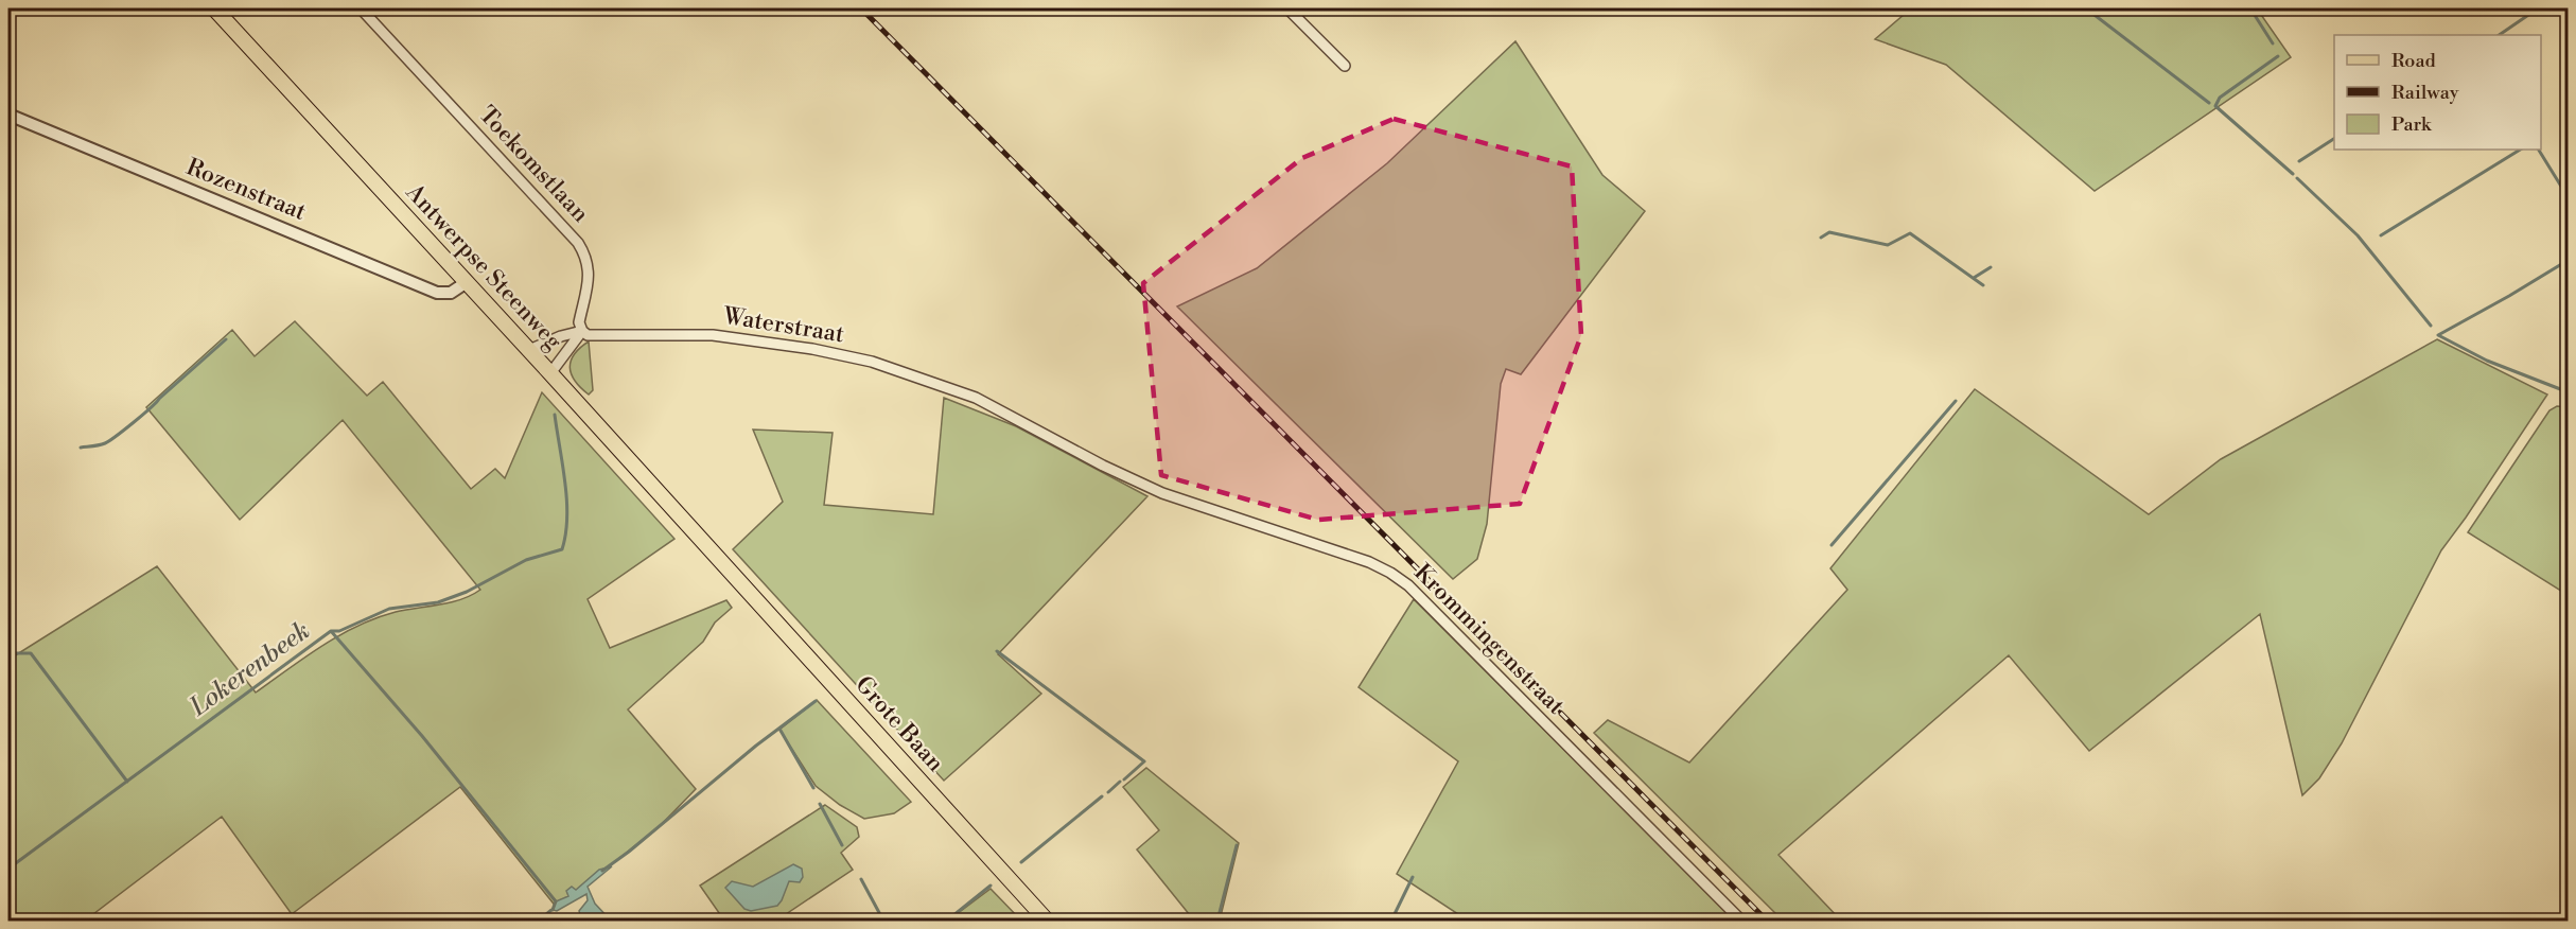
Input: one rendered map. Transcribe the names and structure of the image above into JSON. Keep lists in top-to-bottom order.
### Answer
{
  "streets": {
    "main road": ["Antwerpse Steenweg", "Grote Baan"],
    "street": [
      "Toekomstlaan",
      "Rozenstraat",
      "Waterstraat",
      "Krommingenstraat"
    ]
  },
  "crossings": [
    ["Toekomstlaan", "Waterstraat"],
    ["Rozenstraat", "Antwerpse Steenweg"],
    ["Antwerpse Steenweg", "Grote Baan"],
    ["Waterstraat", "Krommingenstraat"]
  ],
  "water": ["Lokerenbeek"],
  "legend": ["Road", "Railway", "Park"]
}
